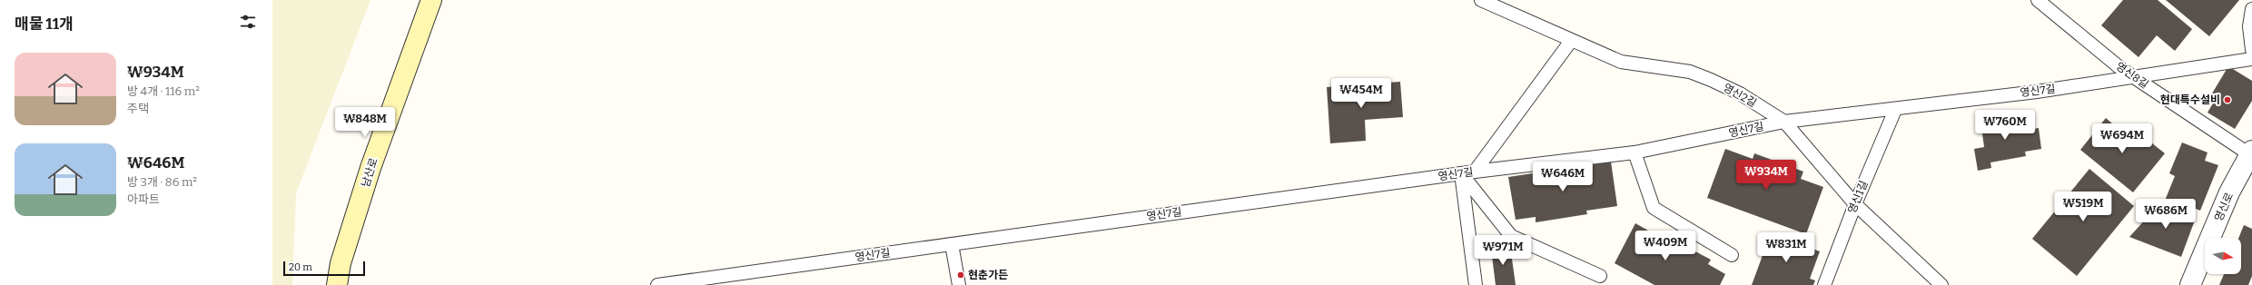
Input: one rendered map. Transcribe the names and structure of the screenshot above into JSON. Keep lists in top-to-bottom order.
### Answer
{
  "streets": {
    "main road": ["남산로"],
    "street": ["영신로"],
    "lane": [
      "영신8길",
      "영신7길",
      "영신2길",
      "영신1길"
    ]
  },
  "crossings": [
    ["영신8길", "영신7길"],
    ["영신8길", "영신로"],
    ["영신7길", "영신2길"],
    ["영신7길", "영신1길"],
    ["영신2길", "영신1길"]
  ],
  "places": ["현대특수설비", "현춘가든"],
  "scale_bar": "20 m",
  "north": "right",
  "page": {
    "heading": "매물 11개",
    "list": [
      {
        "name": "₩934M",
        "note": "방 4개 · 116 m² · 주택"
      },
      {
        "name": "₩646M",
        "note": "방 3개 · 86 m² · 아파트"
      }
    ],
    "price": [
      "₩454M",
      "₩848M",
      "₩760M",
      "₩694M",
      "₩934M",
      "₩646M",
      "₩519M",
      "₩686M",
      "₩409M",
      "₩831M",
      "₩971M"
    ],
    "scale": "20 m"
  }
}
